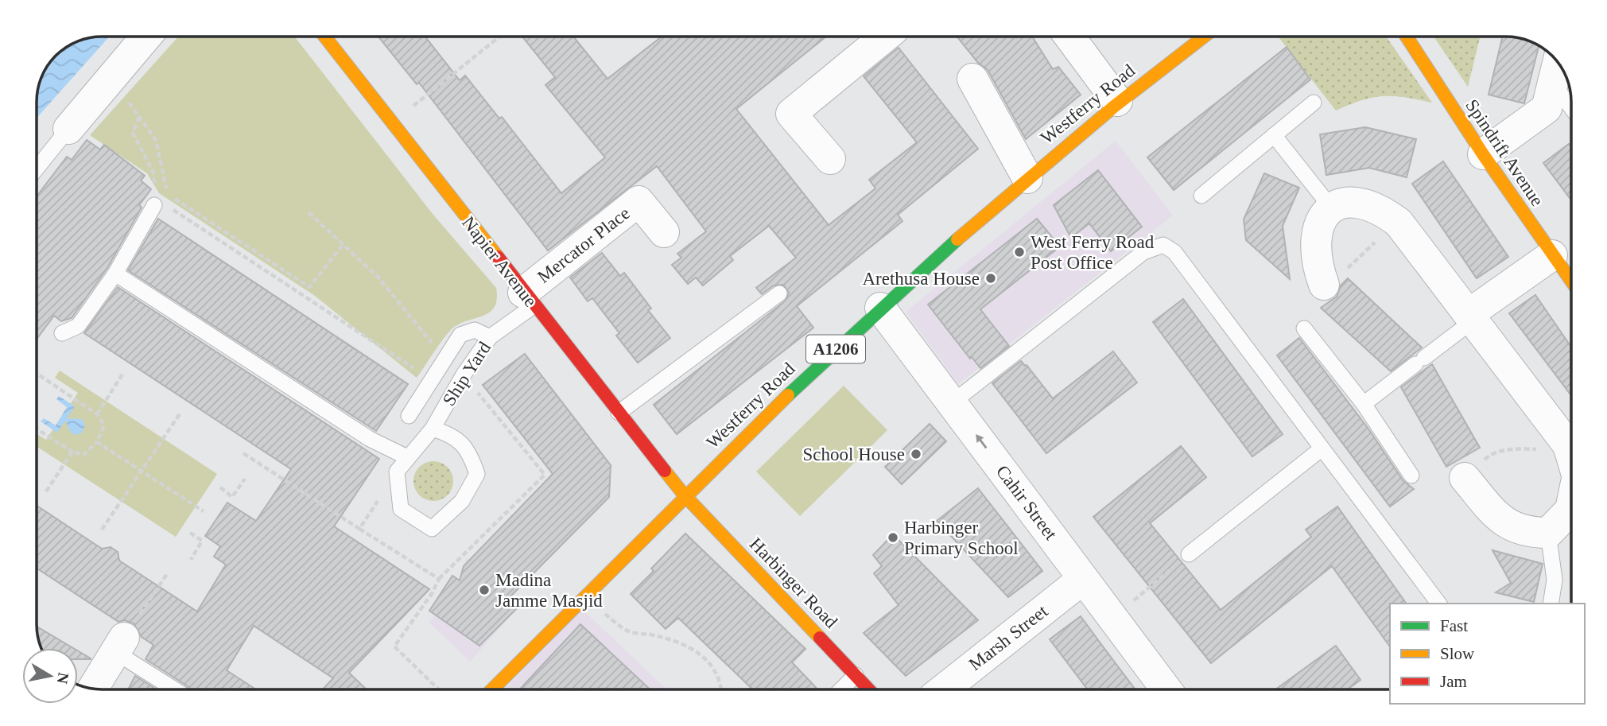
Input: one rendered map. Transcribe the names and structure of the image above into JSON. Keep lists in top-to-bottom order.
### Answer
{
  "streets": {
    "street": [
      "Westferry Road",
      "Spindrift Avenue",
      "Mercator Place",
      "Napier Avenue",
      "A1206",
      "Cahir Street",
      "Harbinger Road",
      "Marsh Street"
    ],
    "lane": ["Ship Yard"]
  },
  "crossings": [
    ["Westferry Road", "Napier Avenue"],
    ["Westferry Road", "Cahir Street"],
    ["Westferry Road", "Harbinger Road"],
    ["Mercator Place", "Napier Avenue"],
    ["Mercator Place", "Ship Yard"],
    ["Napier Avenue", "Ship Yard"],
    ["Napier Avenue", "Harbinger Road"],
    ["Cahir Street", "Marsh Street"]
  ],
  "one_way": ["Cahir Street"],
  "places": [
    "West Ferry Road Post Office",
    "Arethusa House",
    "School House",
    "Harbinger Primary School",
    "Madina Jamme Masjid"
  ],
  "legend": ["Fast", "Slow", "Jam"],
  "north": "right"
}
